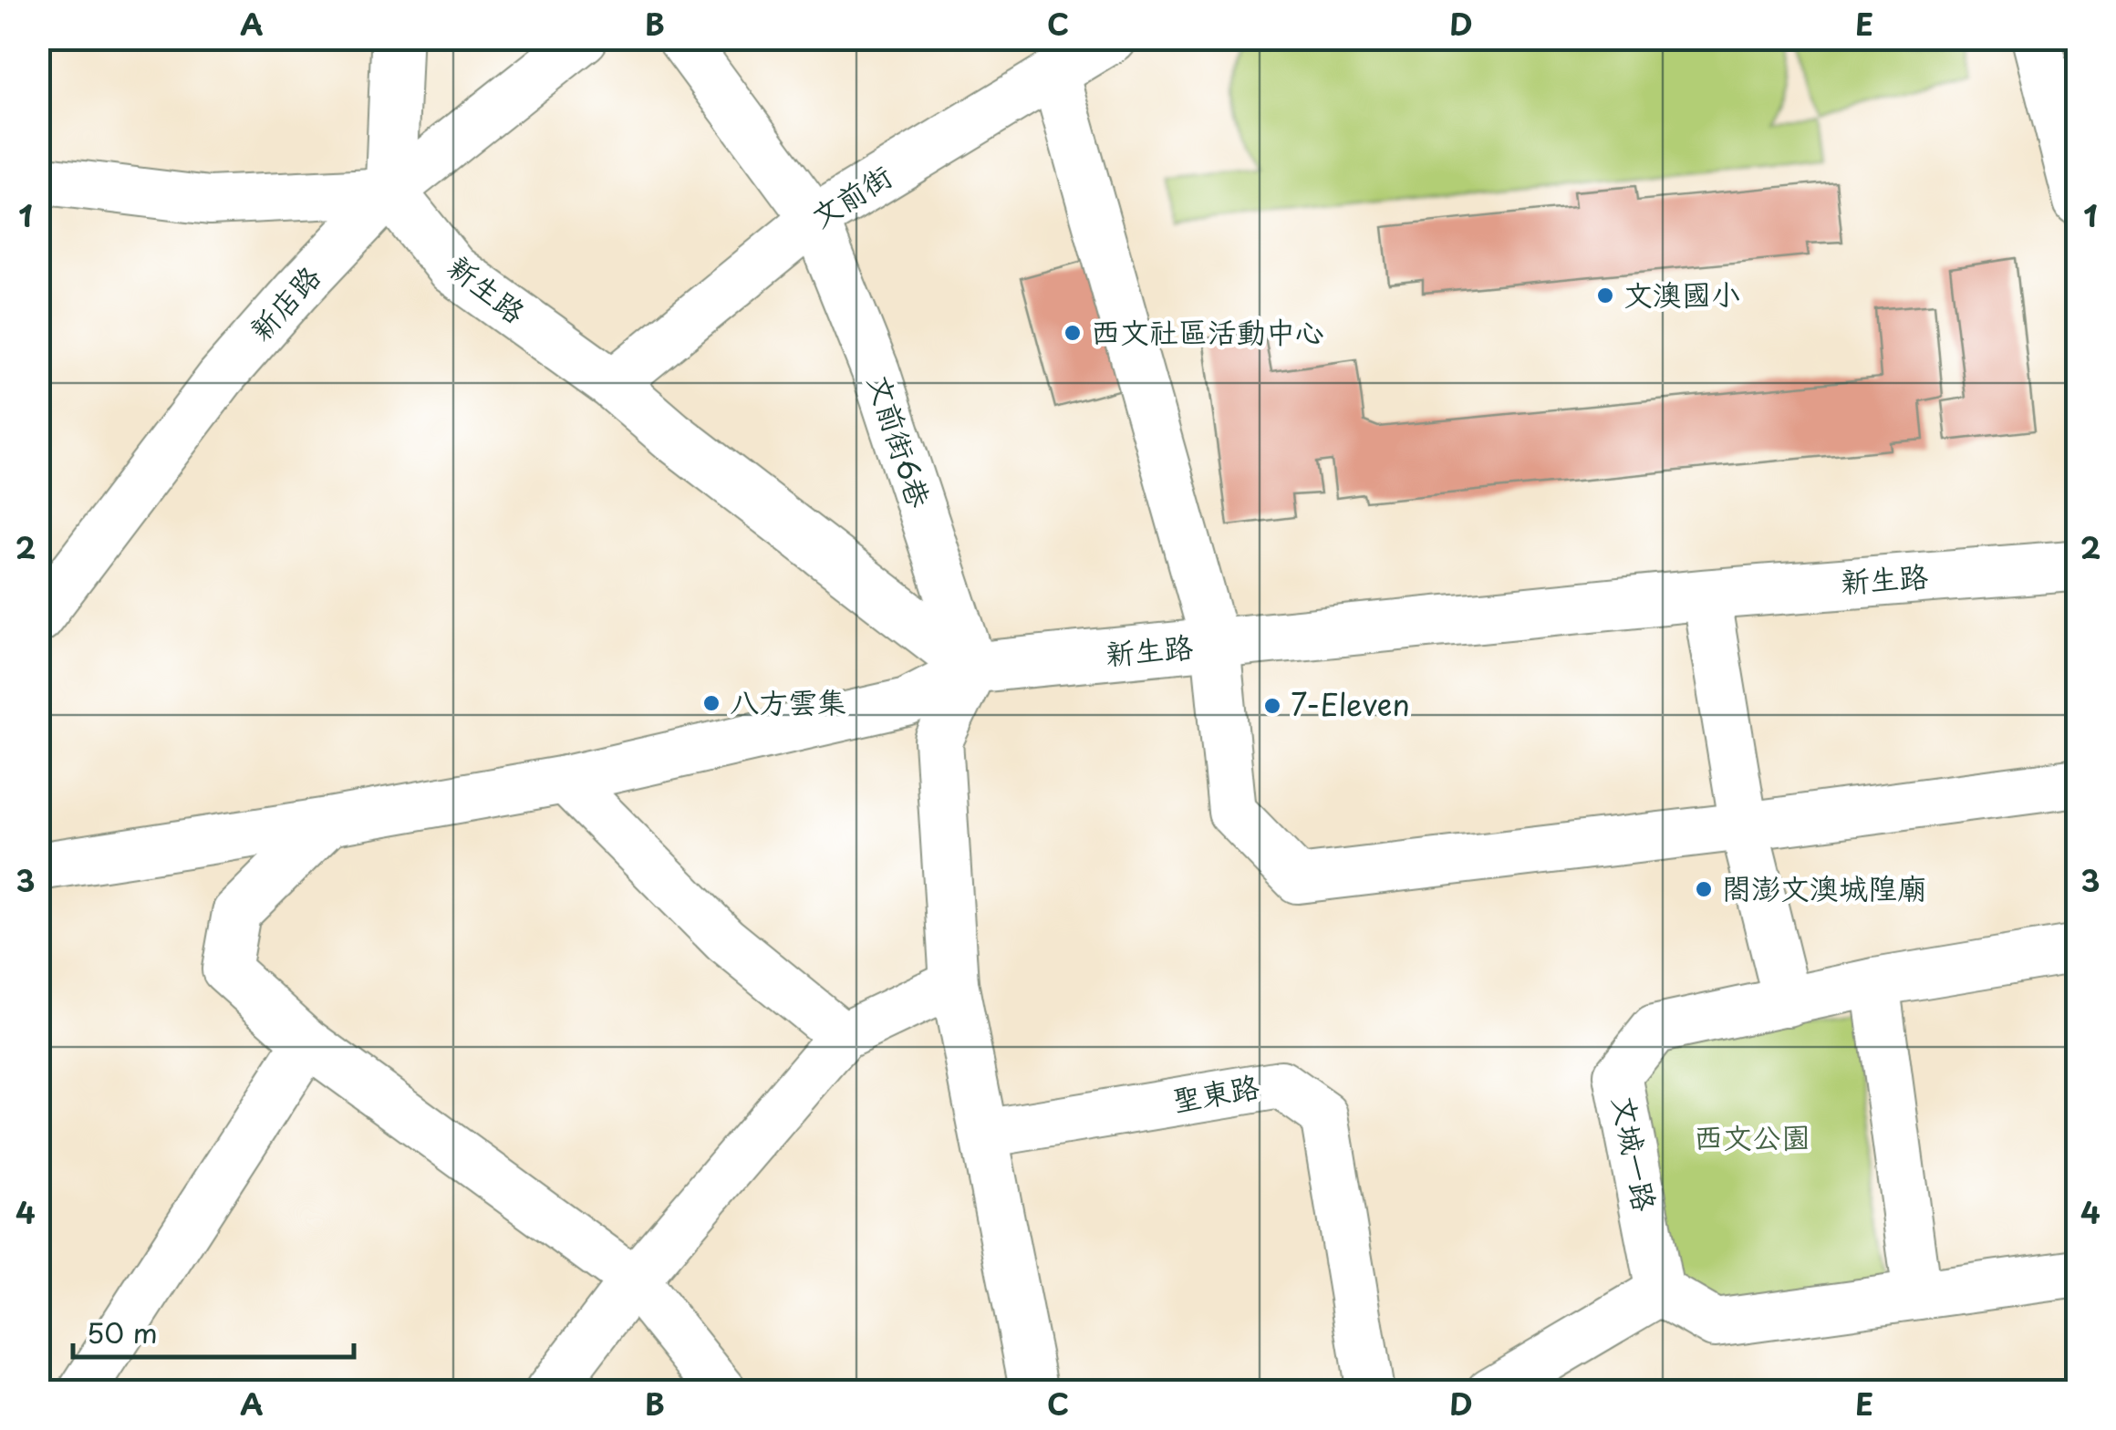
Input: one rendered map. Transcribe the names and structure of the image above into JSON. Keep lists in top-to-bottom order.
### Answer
{
  "streets": {
    "main road": ["新生路"],
    "street": [
      "文前街",
      "新店路",
      "文前街6巷",
      "聖東路",
      "文城一路"
    ]
  },
  "crossings": [
    ["文前街", "新生路"],
    ["文前街", "文前街6巷"],
    ["新生路", "新店路"],
    ["新生路", "文前街6巷"]
  ],
  "parks": ["西文公園"],
  "places": [
    "文澳國小",
    "西文社區活動中心",
    "八方雲集",
    "7-Eleven",
    "閤澎文澳城隍廟"
  ],
  "scale_bar": "50 m",
  "grid": {
    "columns": [
      "A",
      "B",
      "C",
      "D",
      "E"
    ],
    "rows": [
      "1",
      "2",
      "3",
      "4"
    ]
  }
}
